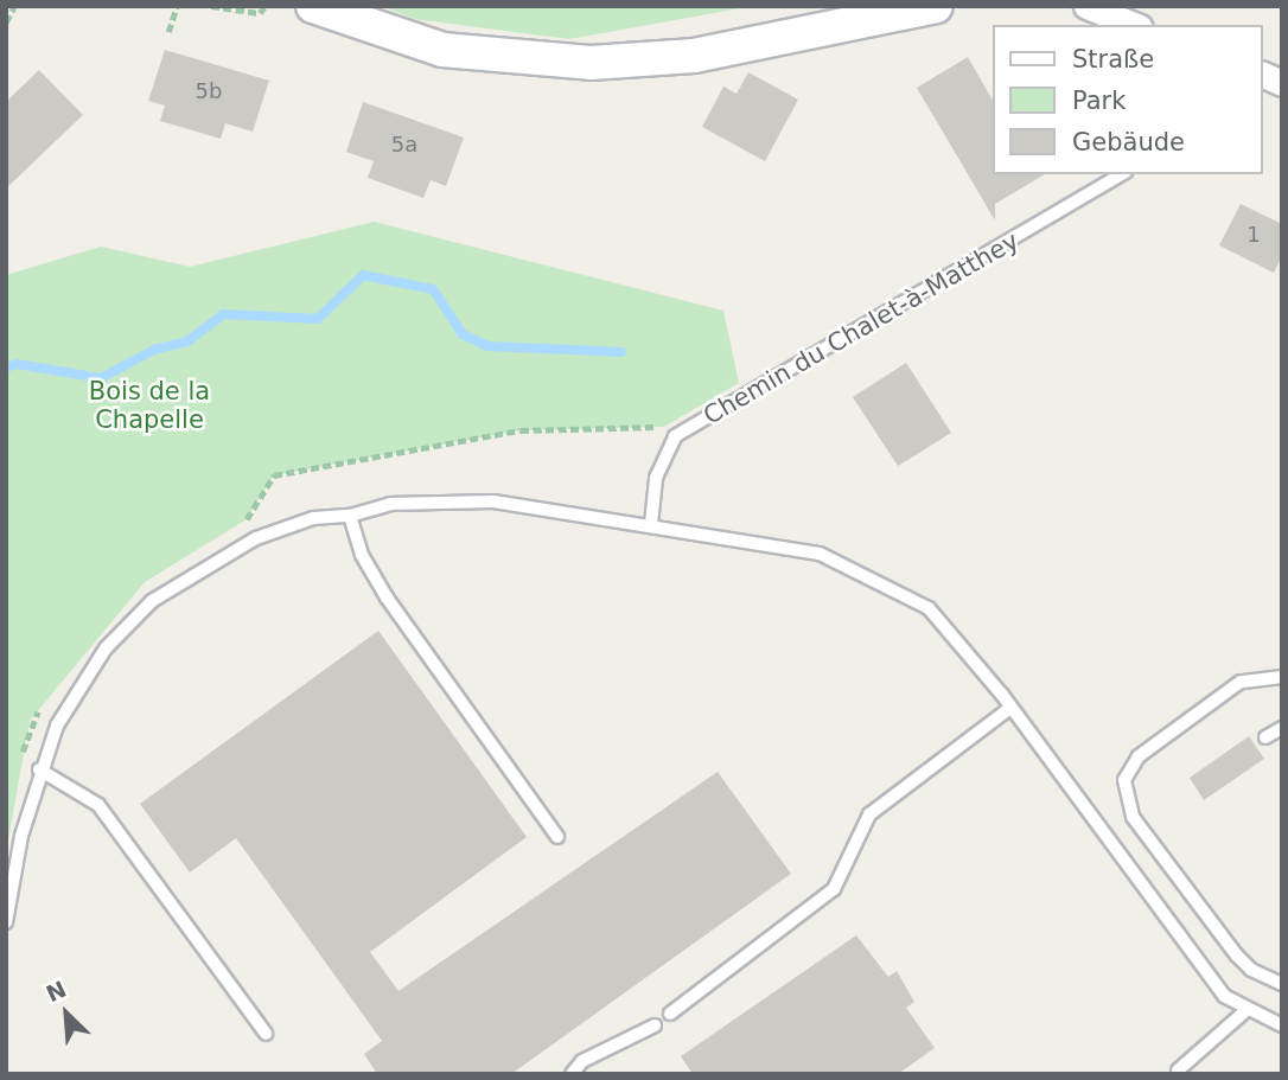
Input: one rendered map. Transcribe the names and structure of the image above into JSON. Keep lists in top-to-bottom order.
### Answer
{
  "streets": {
    "lane": ["Chemin du Chalet-à-Matthey"]
  },
  "parks": ["Bois de la Chapelle"],
  "house_numbers": ["5b", "5a", "1"],
  "legend": ["Straße", "Park", "Gebäude"],
  "north": "top left"
}
